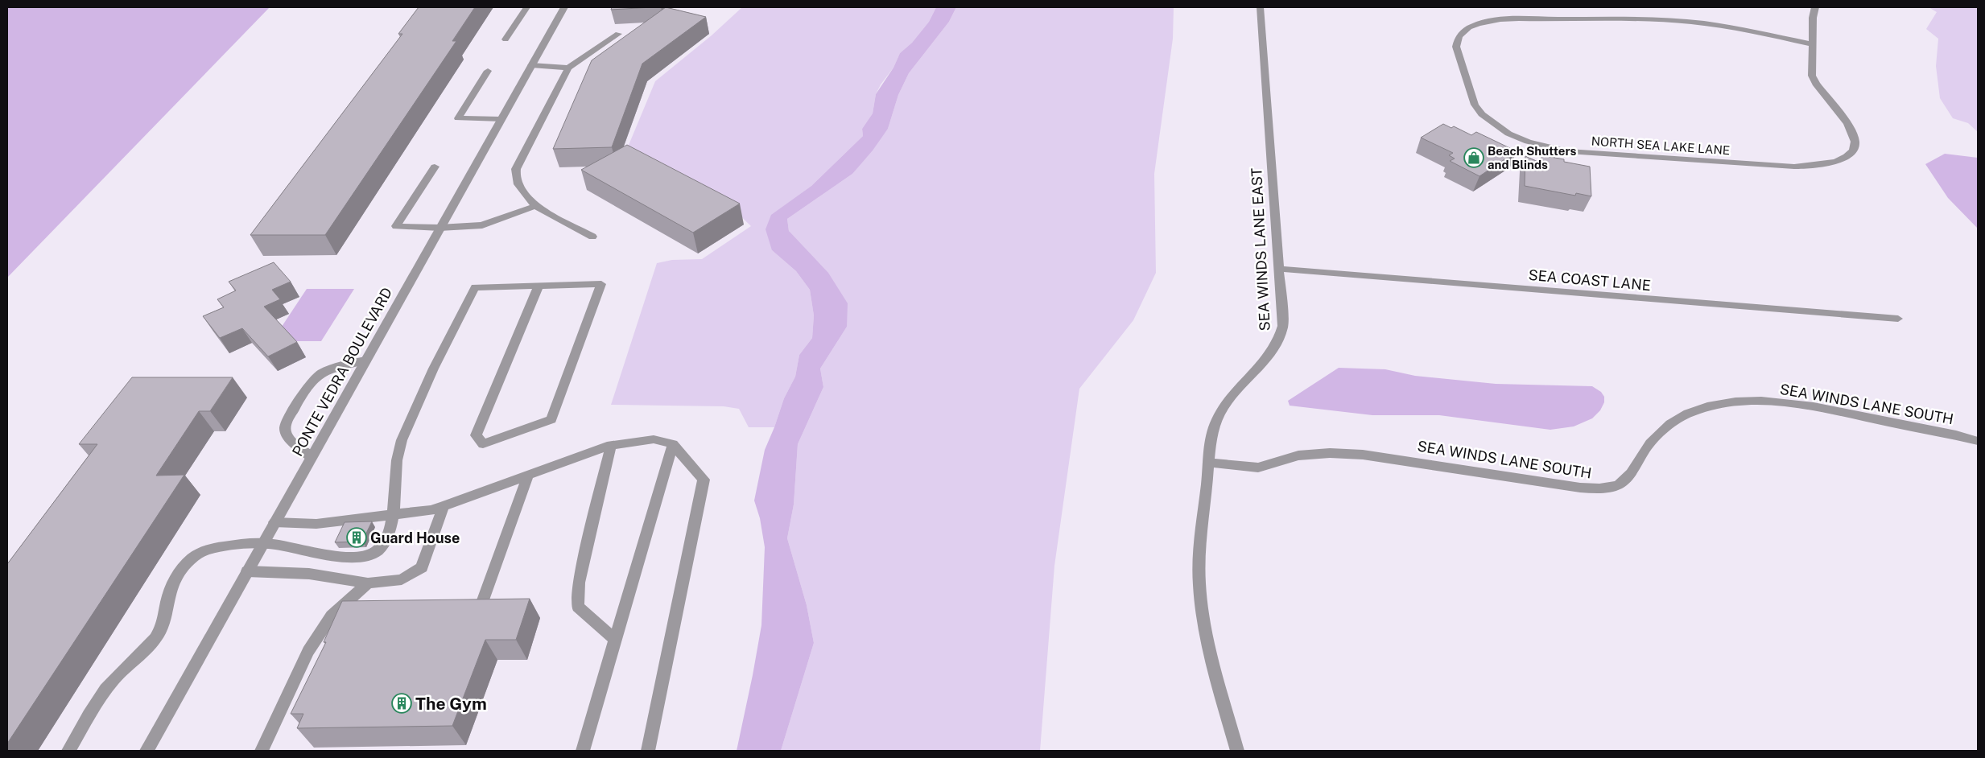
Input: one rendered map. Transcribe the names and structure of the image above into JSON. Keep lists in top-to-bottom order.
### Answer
{
  "streets": {
    "street": [
      "NORTH SEA LAKE LANE",
      "SEA WINDS LANE EAST",
      "SEA COAST LANE",
      "PONTE VEDRA BOULEVARD",
      "SEA WINDS LANE SOUTH"
    ]
  },
  "crossings": [
    ["SEA WINDS LANE EAST", "SEA COAST LANE"],
    ["SEA WINDS LANE EAST", "SEA WINDS LANE SOUTH"]
  ],
  "places": {
    "shop": ["Beach Shutters and Blinds"],
    "building": ["Guard House", "The Gym"]
  }
}
